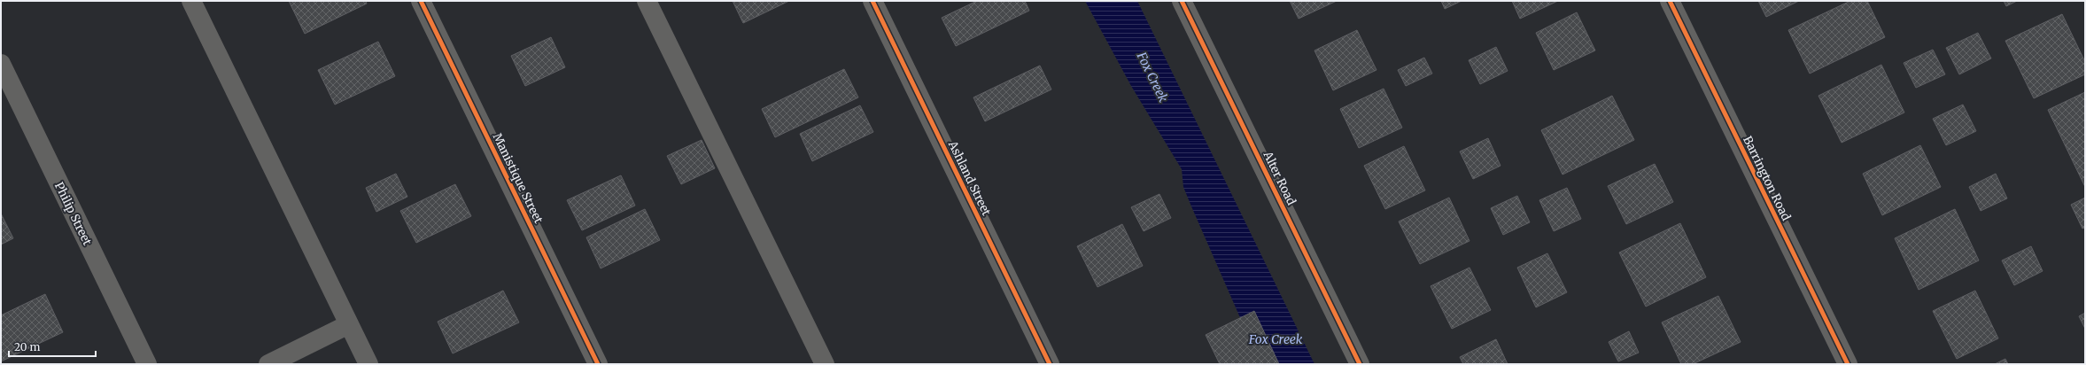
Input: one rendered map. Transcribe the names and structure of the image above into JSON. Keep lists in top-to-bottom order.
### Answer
{
  "streets": {
    "street": [
      "Manistique Street",
      "Ashland Street",
      "Alter Road",
      "Barrington Road",
      "Philip Street"
    ]
  },
  "water": ["Fox Creek"],
  "scale_bar": "20 m"
}
